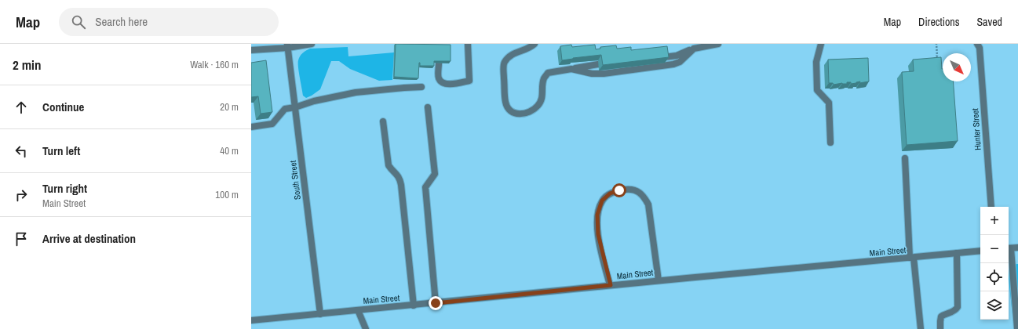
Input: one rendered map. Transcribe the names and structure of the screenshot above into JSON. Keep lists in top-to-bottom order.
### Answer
{
  "streets": {
    "street": ["Hunter Street", "South Street", "Main Street"]
  },
  "crossings": [
    ["South Street", "Main Street"]
  ],
  "north": "bottom right",
  "page": {
    "header": "Map",
    "search": "Search here",
    "nav": ["Map", "Directions", "Saved"],
    "heading": ["2 min", "Walk · 160 m"],
    "list": [
      ["Continue", "20 m"],
      ["Turn left", "40 m"],
      ["Turn right", "Main Street", "100 m"],
      "Arrive at destination"
    ],
    "map_buttons": ["+", "−"]
  }
}
